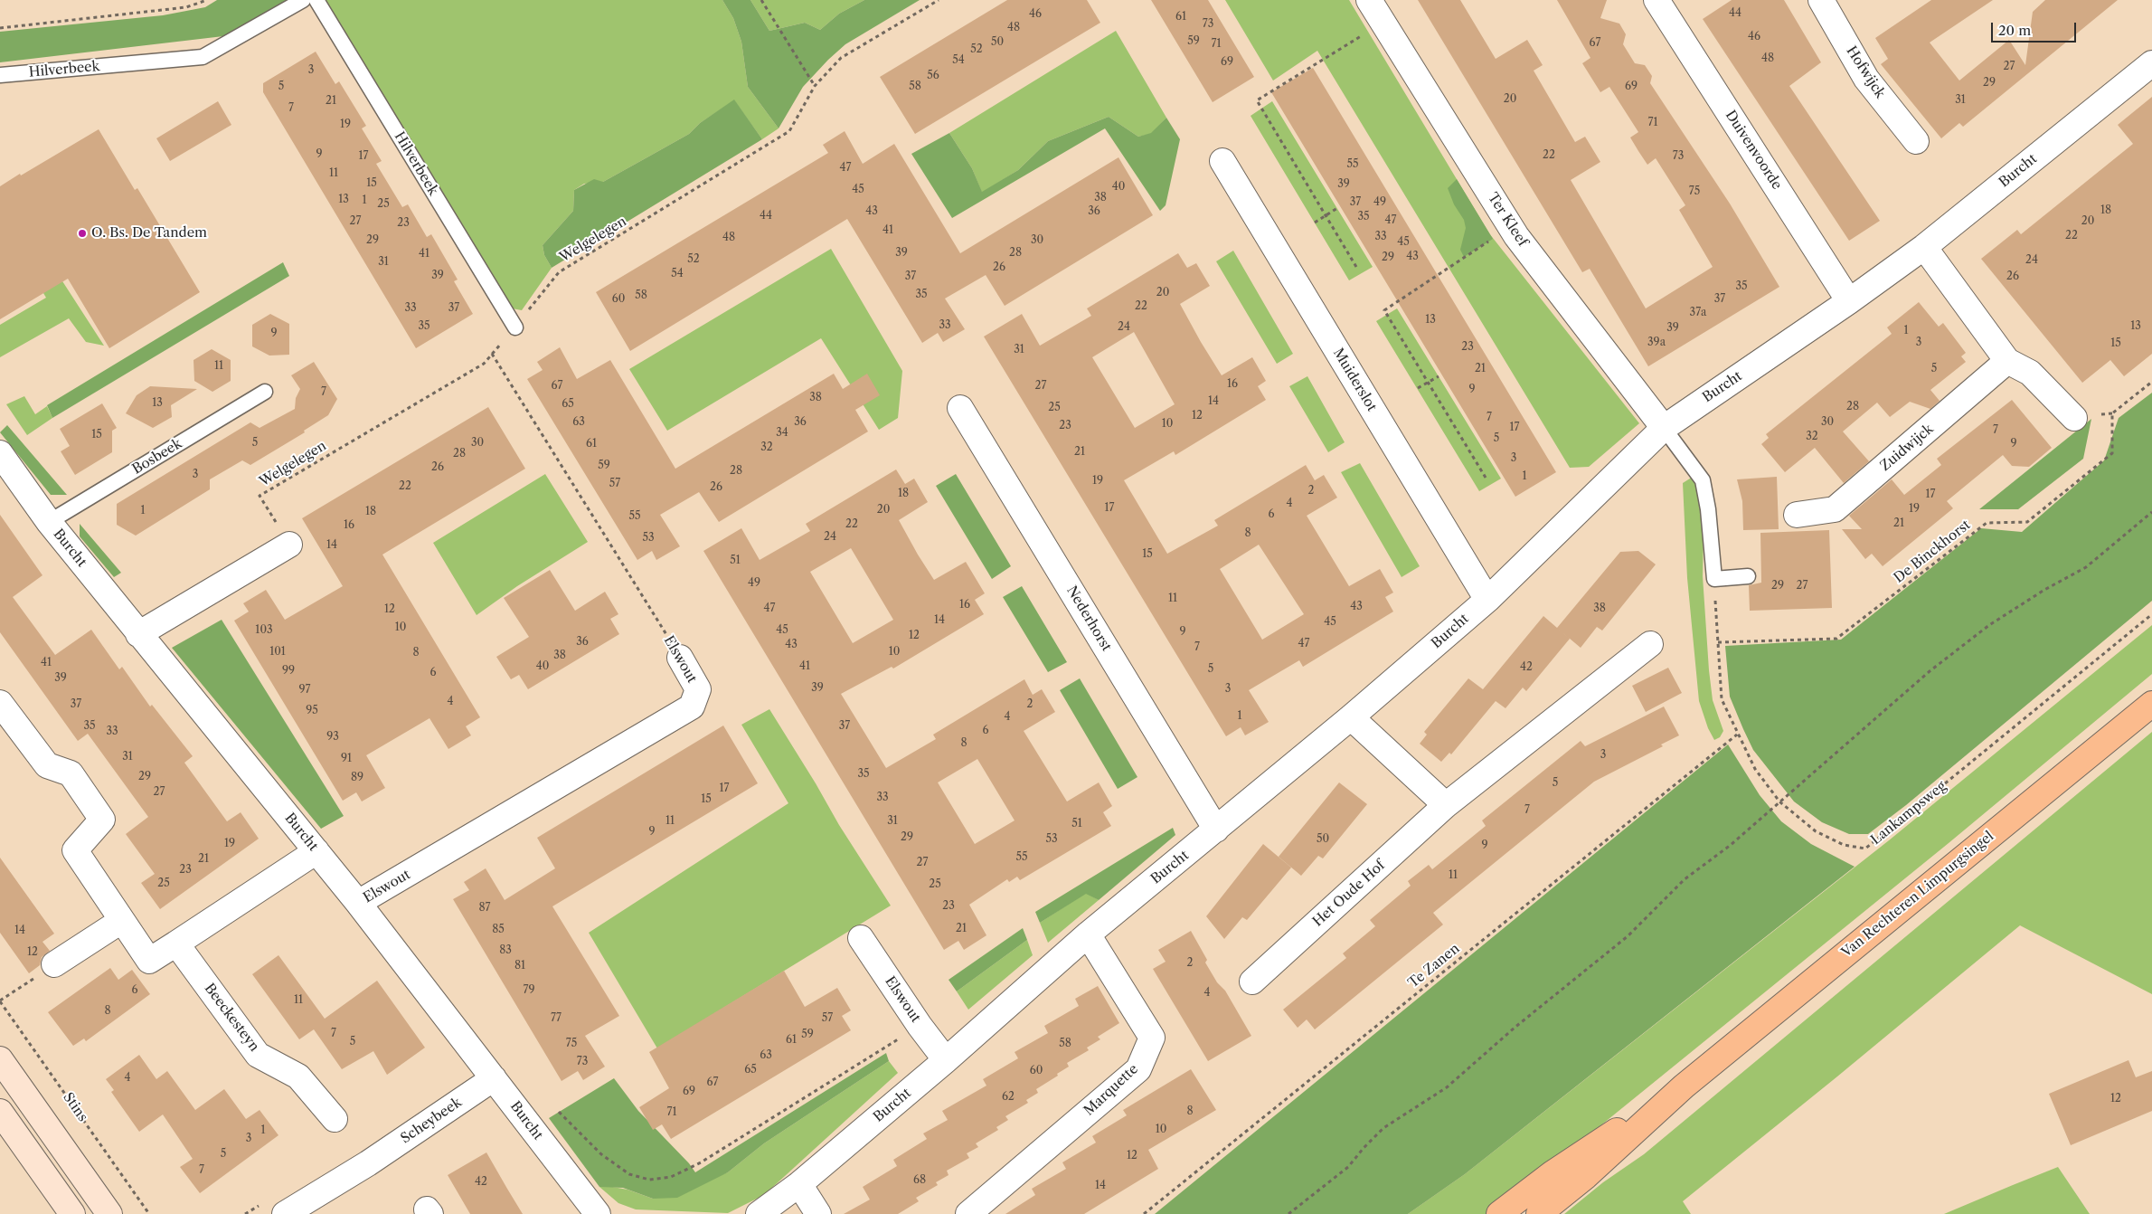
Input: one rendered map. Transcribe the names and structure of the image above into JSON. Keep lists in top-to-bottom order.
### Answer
{
  "streets": {
    "main road": ["Van Rechteren Limpurgsingel"],
    "street": [
      "Hofwijck",
      "Duivenvoorde",
      "Burcht",
      "Ter Kleef",
      "Muiderslot",
      "Zuidwijck",
      "Nederhorst",
      "Elswout",
      "Het Oude Hof",
      "Beeckesteyn",
      "Marquette",
      "Scheybeek"
    ],
    "lane": ["Hilverbeek", "Bosbeek"],
    "path": [
      "Welgelegen",
      "De Binckhorst",
      "Lankampsweg",
      "Te Zanen",
      "Stins"
    ]
  },
  "crossings": [
    ["Hilverbeek", "Welgelegen"],
    ["Duivenvoorde", "Burcht"],
    ["Burcht", "Ter Kleef"],
    ["Burcht", "Muiderslot"],
    ["Burcht", "Bosbeek"],
    ["Burcht", "Nederhorst"],
    ["Burcht", "Elswout"],
    ["Burcht", "Marquette"],
    ["Burcht", "Scheybeek"],
    ["Welgelegen", "Elswout"],
    ["De Binckhorst", "Lankampsweg"],
    ["Lankampsweg", "Te Zanen"]
  ],
  "places": ["O. Bs. De Tandem"],
  "house_numbers": [
    "44",
    "46",
    "61",
    "73",
    "48",
    "46",
    "59",
    "50",
    "67",
    "71",
    "52",
    "48",
    "54",
    "69",
    "27",
    "3",
    "56",
    "29",
    "5",
    "58",
    "69",
    "20",
    "31",
    "21",
    "7",
    "71",
    "19",
    "9",
    "22",
    "17",
    "73",
    "55",
    "47",
    "11",
    "15",
    "39",
    "40",
    "45",
    "75",
    "38",
    "13",
    "1",
    "37",
    "49",
    "25",
    "18",
    "43",
    "36",
    "44",
    "35",
    "47",
    "27",
    "20",
    "23",
    "41",
    "22",
    "33",
    "48",
    "29",
    "30",
    "45",
    "39",
    "28",
    "41",
    "43",
    "29",
    "52",
    "24",
    "31",
    "26",
    "54",
    "39",
    "37",
    "26",
    "35",
    "20",
    "35",
    "58",
    "60",
    "37",
    "22",
    "33",
    "37",
    "37a",
    "13",
    "33",
    "35",
    "13",
    "24",
    "39",
    "1",
    "9",
    "39a",
    "3",
    "15",
    "23",
    "31",
    "11",
    "21",
    "5",
    "16",
    "67",
    "27",
    "9",
    "7",
    "38",
    "14",
    "13",
    "65",
    "28",
    "25",
    "12",
    "7",
    "63",
    "36",
    "30",
    "10",
    "23",
    "17",
    "7",
    "34",
    "15",
    "32",
    "5",
    "5",
    "30",
    "61",
    "9",
    "32",
    "21",
    "28",
    "3",
    "59",
    "26",
    "28",
    "3",
    "1",
    "19",
    "57",
    "22",
    "26",
    "2",
    "18",
    "17",
    "4",
    "17",
    "19",
    "20",
    "1",
    "18",
    "6",
    "55",
    "21",
    "22",
    "16",
    "8",
    "24",
    "53",
    "14",
    "15",
    "51",
    "49",
    "29",
    "27",
    "11",
    "16",
    "43",
    "47",
    "38",
    "12",
    "14",
    "45",
    "10",
    "103",
    "45",
    "9",
    "12",
    "36",
    "47",
    "43",
    "7",
    "101",
    "10",
    "8",
    "38",
    "41",
    "40",
    "41",
    "42",
    "5",
    "99",
    "6",
    "39",
    "39",
    "3",
    "97",
    "4",
    "37",
    "2",
    "95",
    "1",
    "4",
    "35",
    "37",
    "6",
    "33",
    "93",
    "8",
    "3",
    "31",
    "91",
    "35",
    "29",
    "89",
    "5",
    "17",
    "27",
    "33",
    "15",
    "7",
    "11",
    "31",
    "51",
    "9",
    "29",
    "53",
    "50",
    "19",
    "9",
    "55",
    "21",
    "27",
    "23",
    "11",
    "25",
    "25",
    "23",
    "87",
    "21",
    "85",
    "14",
    "83",
    "12",
    "2",
    "81",
    "6",
    "79",
    "4",
    "11",
    "8",
    "77",
    "57",
    "7",
    "59",
    "61",
    "5",
    "75",
    "58",
    "63",
    "73",
    "65",
    "60",
    "4",
    "67",
    "69",
    "62",
    "12",
    "8",
    "71",
    "10",
    "1",
    "3",
    "5",
    "12",
    "7",
    "68",
    "42",
    "14"
  ],
  "scale_bar": "20 m"
}
